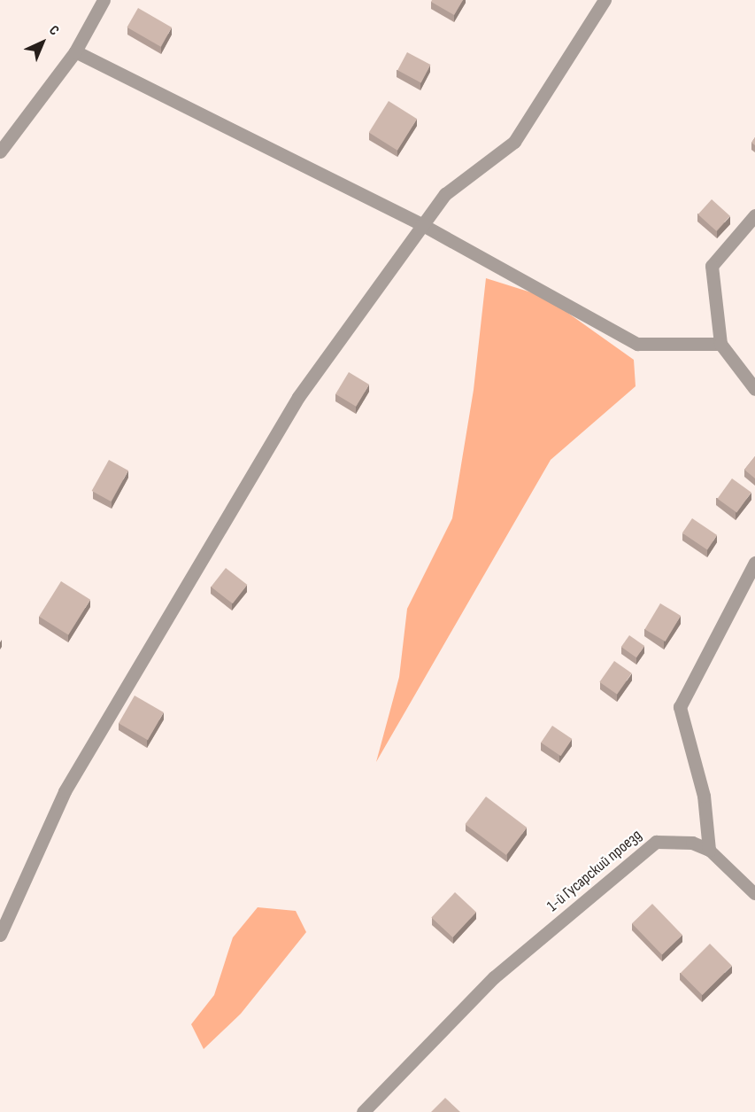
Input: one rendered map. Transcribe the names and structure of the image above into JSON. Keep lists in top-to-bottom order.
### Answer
{
  "streets": {
    "street": ["1-й Гусарский проезд"]
  },
  "north": "top right"
}
